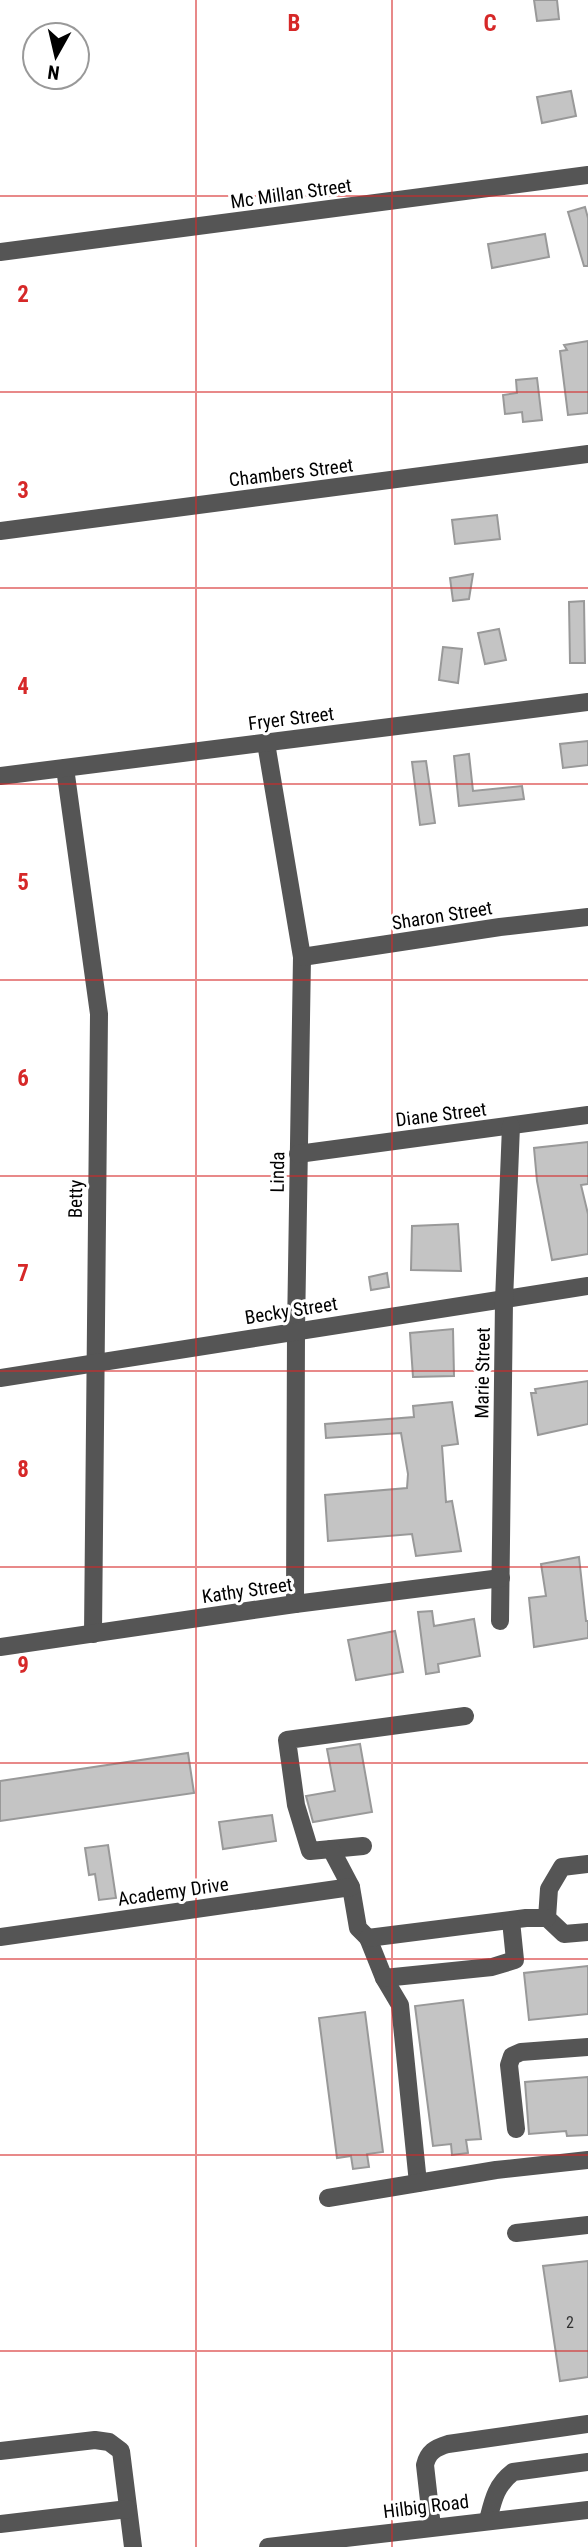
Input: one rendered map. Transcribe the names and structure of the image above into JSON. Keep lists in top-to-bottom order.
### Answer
{
  "streets": {
    "street": [
      "Mc Millan Street",
      "Chambers Street",
      "Fryer Street",
      "Sharon Street",
      "Diane Street",
      "Linda",
      "Betty",
      "Becky Street",
      "Marie Street",
      "Kathy Street",
      "Academy Drive",
      "Hilbig Road"
    ]
  },
  "crossings": [
    ["Fryer Street", "Linda"],
    ["Fryer Street", "Betty"],
    ["Sharon Street", "Linda"],
    ["Diane Street", "Linda"],
    ["Diane Street", "Marie Street"],
    ["Linda", "Becky Street"],
    ["Linda", "Kathy Street"],
    ["Betty", "Becky Street"],
    ["Betty", "Kathy Street"],
    ["Becky Street", "Marie Street"],
    ["Marie Street", "Kathy Street"]
  ],
  "house_numbers": ["2"],
  "north": "bottom",
  "grid": {
    "columns": ["B", "C"],
    "rows": [
      "2",
      "3",
      "4",
      "5",
      "6",
      "7",
      "8",
      "9"
    ]
  }
}
